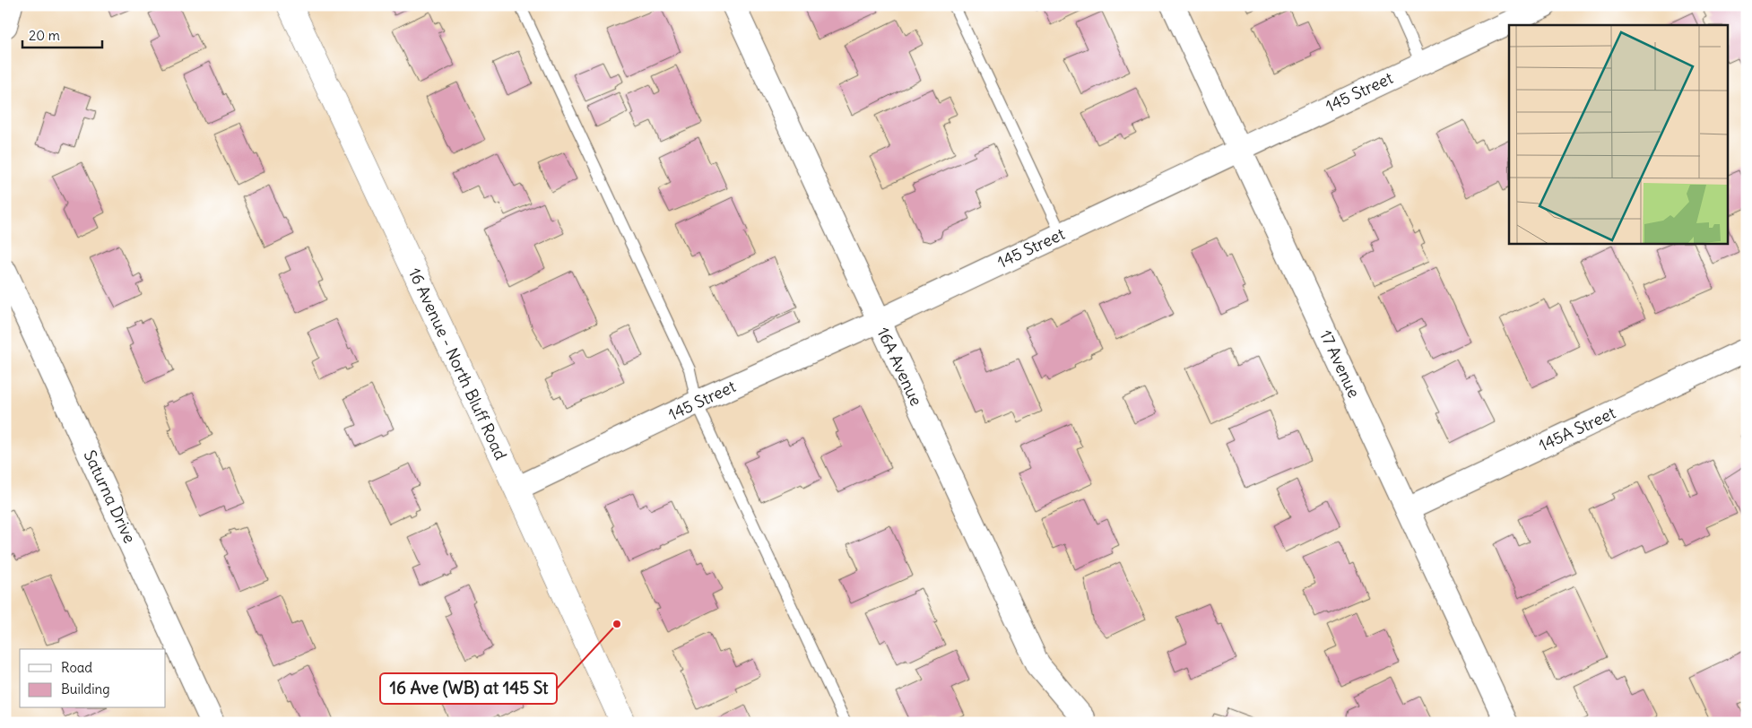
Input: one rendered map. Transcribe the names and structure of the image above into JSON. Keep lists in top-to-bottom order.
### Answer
{
  "streets": {
    "main road": ["16 Avenue - North Bluff Road"],
    "street": [
      "145 Street",
      "17 Avenue",
      "16A Avenue",
      "145A Street",
      "Saturna Drive"
    ]
  },
  "crossings": [
    ["145 Street", "16 Avenue - North Bluff Road"],
    ["145 Street", "17 Avenue"],
    ["145 Street", "16A Avenue"],
    ["17 Avenue", "145A Street"]
  ],
  "places": ["16 Ave (WB) at 145 St"],
  "legend": ["Road", "Building"],
  "scale_bar": "20 m"
}
